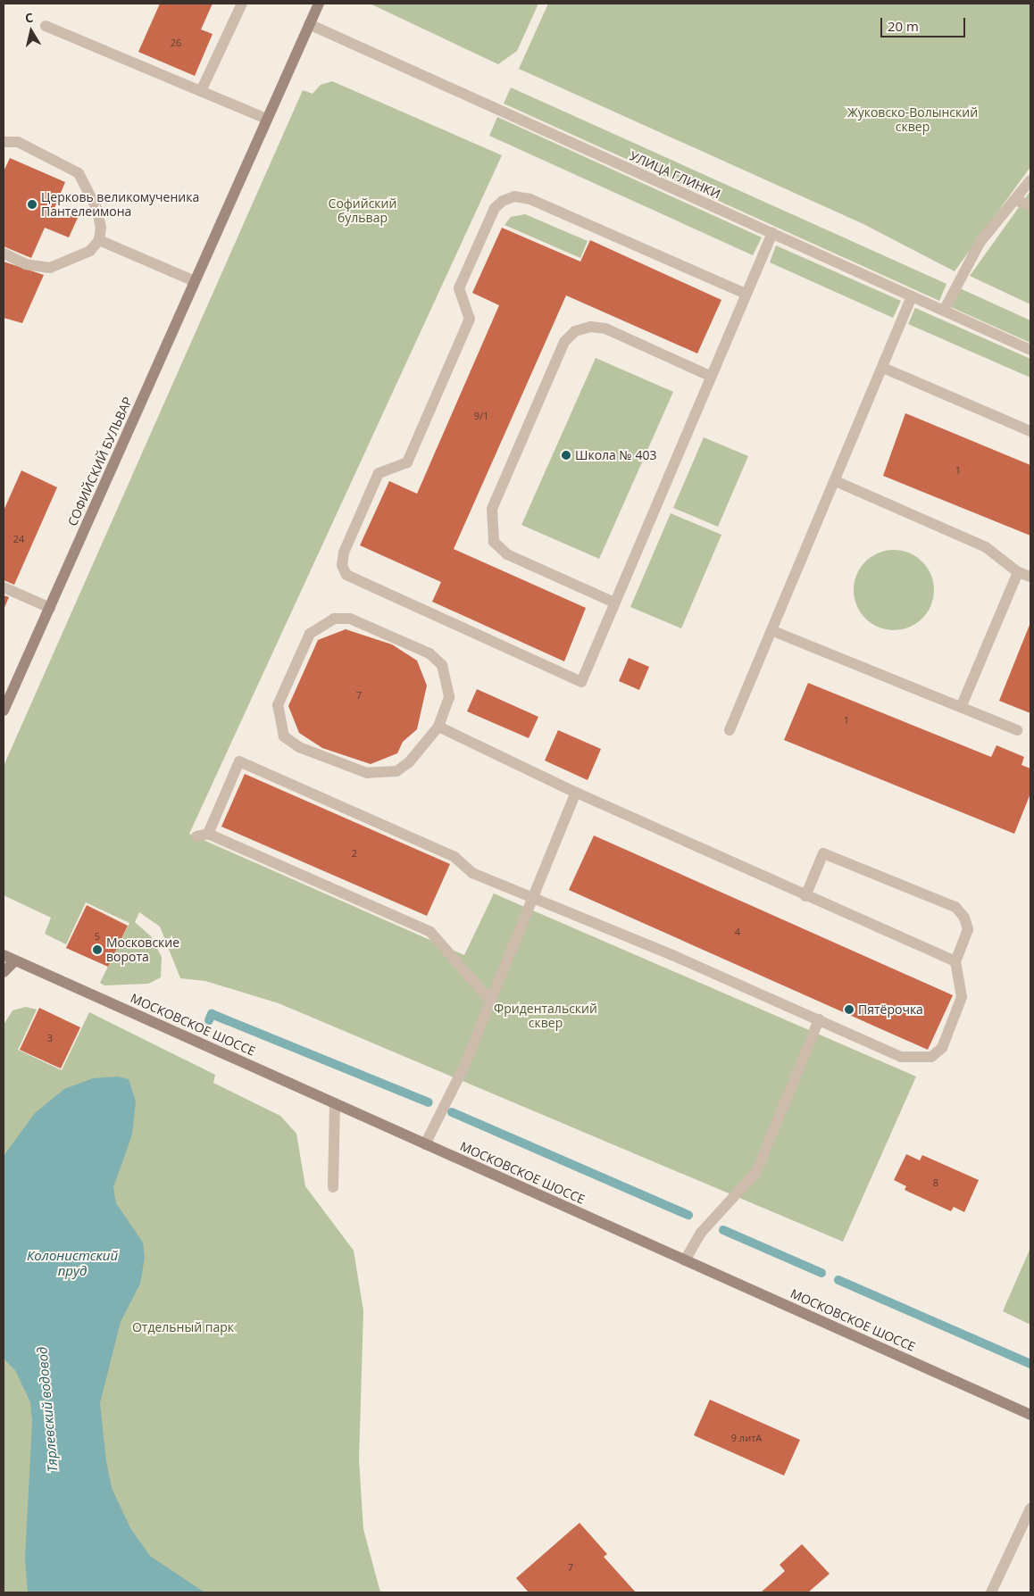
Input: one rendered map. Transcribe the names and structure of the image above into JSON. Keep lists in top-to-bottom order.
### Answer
{
  "streets": {
    "main road": ["СОФИЙСКИЙ БУЛЬВАР", "МОСКОВСКОЕ ШОССЕ"],
    "street": ["УЛИЦА ГЛИНКИ"]
  },
  "crossings": [
    ["УЛИЦА ГЛИНКИ", "СОФИЙСКИЙ БУЛЬВАР"]
  ],
  "water": ["Колонистский пруд", "Тярлевский водовод"],
  "parks": [
    "Жуковско-Волынский сквер",
    "Софийский бульвар",
    "Фридентальский сквер",
    "Отдельный парк"
  ],
  "places": [
    "Церковь великомученика Пантелеимона",
    "Школа № 403",
    "Московские ворота",
    "Пятёрочка"
  ],
  "house_numbers": [
    "26",
    "9/1",
    "1",
    "24",
    "7",
    "1",
    "2",
    "4",
    "5",
    "3",
    "8",
    "9 литА",
    "7"
  ],
  "scale_bar": "20 m",
  "north": "top"
}
